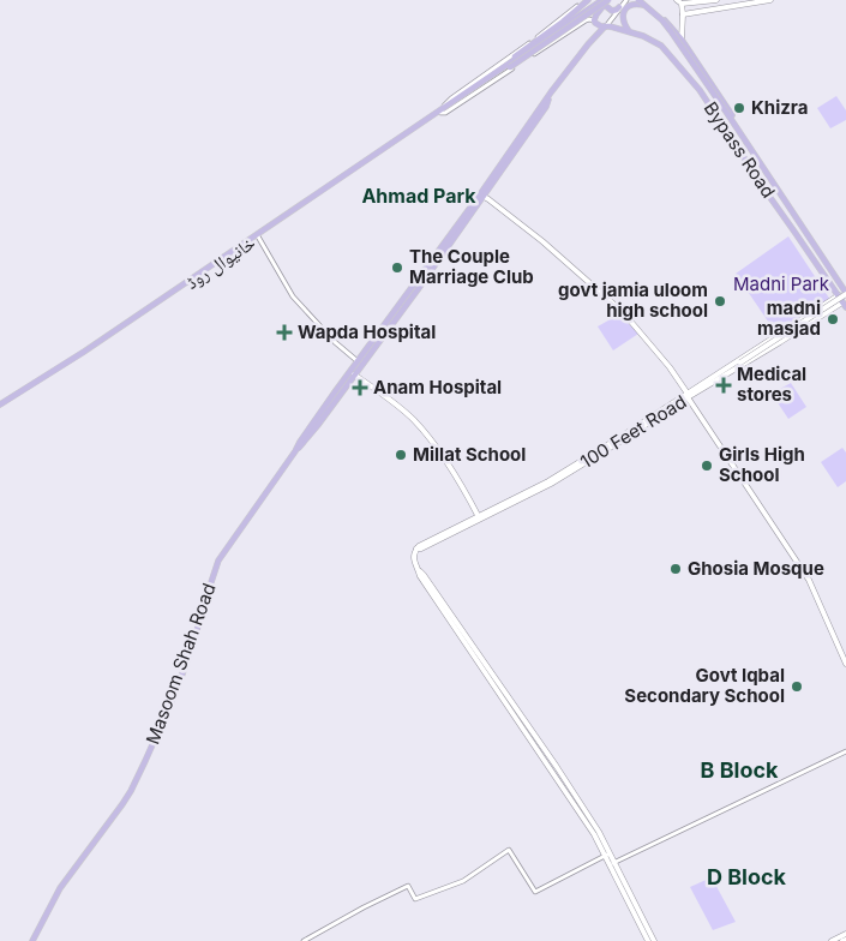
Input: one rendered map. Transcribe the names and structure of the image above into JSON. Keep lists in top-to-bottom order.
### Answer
{
  "streets": {
    "main road": [
      "Bypass Road",
      "خانیوال روڈ",
      "100 Feet Road",
      "Masoom Shah Road"
    ]
  },
  "crossings": [
    ["Bypass Road", "100 Feet Road"],
    ["Bypass Road", "Masoom Shah Road"]
  ],
  "districts": ["Ahmad Park", "B Block", "D Block"],
  "parks": ["Madni Park"],
  "places": {
    "other": [
      "Khizra",
      "The Couple Marriage Club",
      "govt jamia uloom high school",
      "madni masjad",
      "Millat School",
      "Girls High School",
      "Ghosia Mosque",
      "Govt Iqbal Secondary School"
    ],
    "health": ["Wapda Hospital", "Medical stores", "Anam Hospital"]
  }
}
